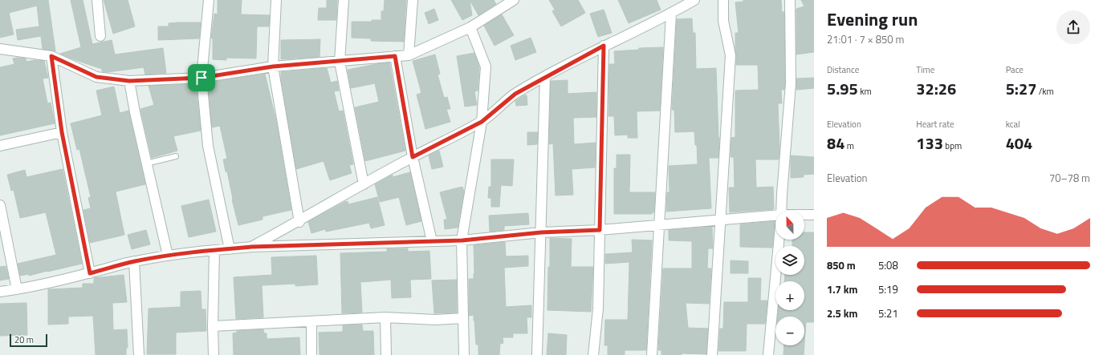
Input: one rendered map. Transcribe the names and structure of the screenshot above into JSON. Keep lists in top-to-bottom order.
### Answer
{
  "scale_bar": "20 m",
  "north": "top",
  "page": {
    "heading": ["Evening run", "21:01 · 7 × 850 m"],
    "stats": [
      ["Distance", "5.95 km"],
      ["Time", "32:26"],
      ["Pace", "5:27 /km"],
      ["Elevation", "84 m"],
      ["Heart rate", "133 bpm"],
      ["kcal", "404"]
    ],
    "chart": ["Elevation", "70–78 m"],
    "map_buttons": ["+", "−"],
    "list": [
      {
        "name": "850 m",
        "note": "5:08"
      },
      {
        "name": "1.7 km",
        "note": "5:19"
      },
      {
        "name": "2.5 km",
        "note": "5:21"
      }
    ],
    "scale": "20 m"
  }
}
